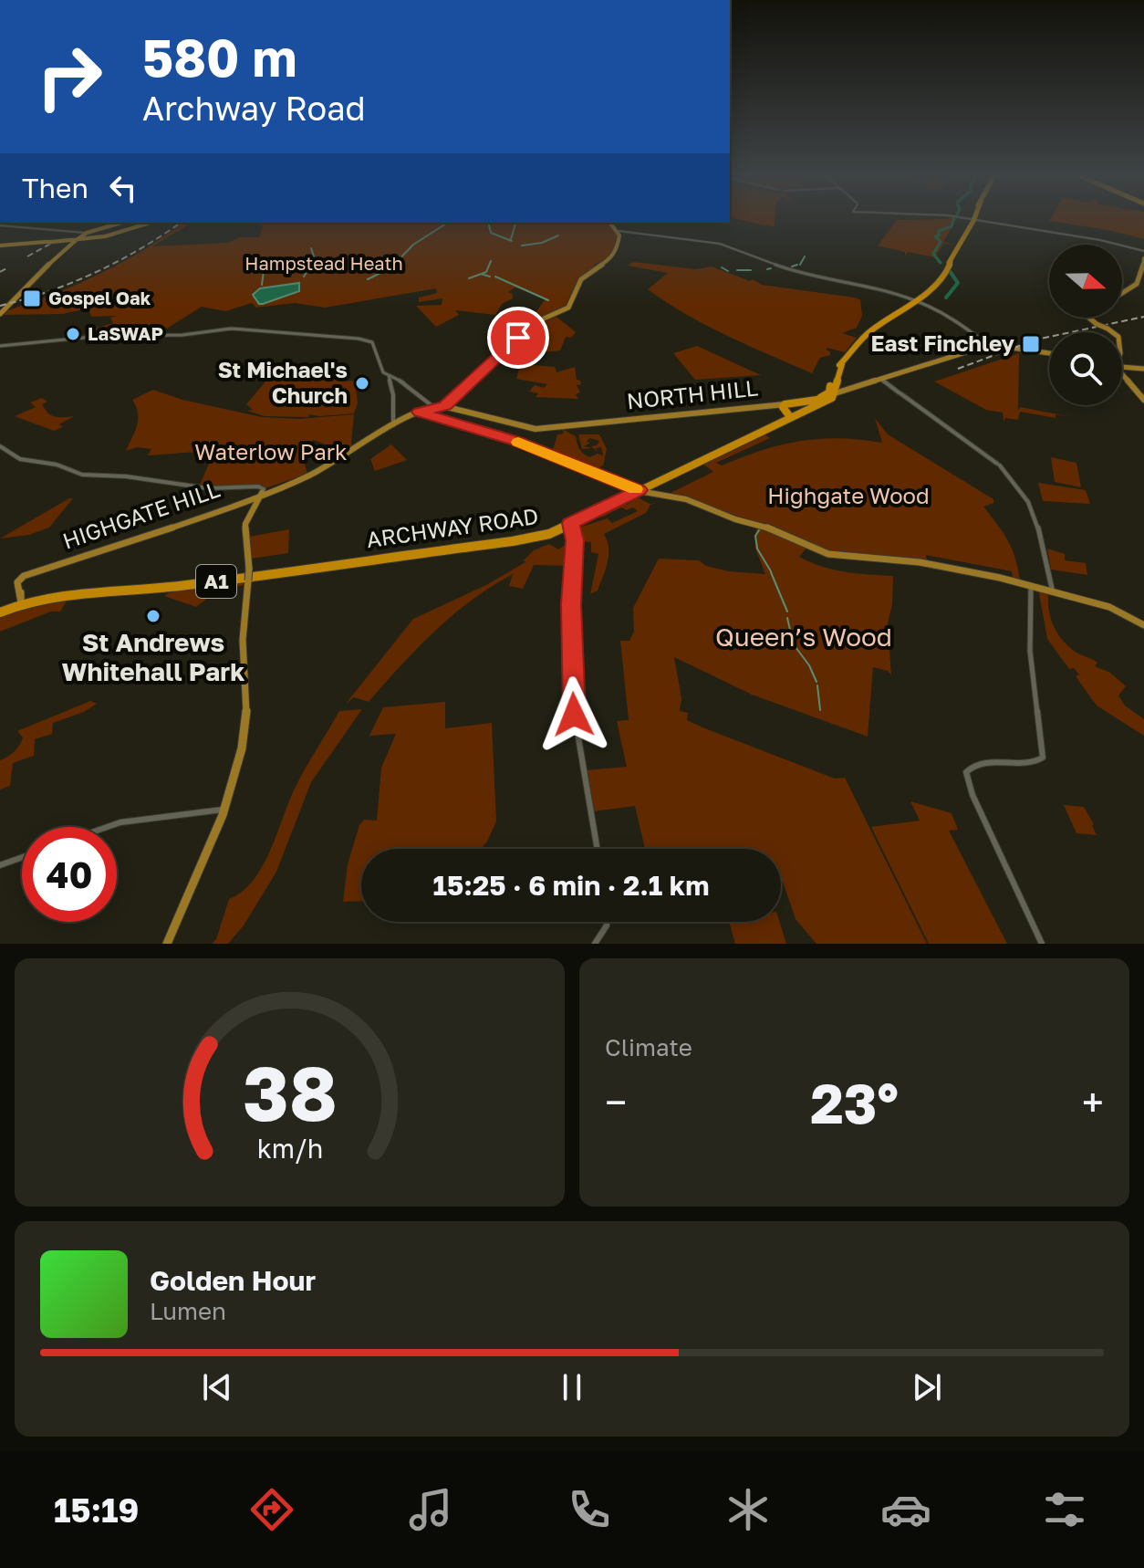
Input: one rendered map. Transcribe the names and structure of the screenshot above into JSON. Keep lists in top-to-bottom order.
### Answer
{
  "streets": {
    "highway": ["NORTH HILL", "ARCHWAY ROAD", "A1"],
    "main road": ["HIGHGATE HILL"]
  },
  "crossings": [
    ["NORTH HILL", "HIGHGATE HILL"],
    ["NORTH HILL", "ARCHWAY ROAD"],
    ["HIGHGATE HILL", "ARCHWAY ROAD"]
  ],
  "parks": [
    "Hampstead Heath",
    "Waterlow Park",
    "Highgate Wood",
    "Queen’s Wood"
  ],
  "places": {
    "transit": ["Gospel Oak", "East Finchley"],
    "other": ["LaSWAP", "St Michael's Church", "St Andrews Whitehall Park"]
  },
  "north": "right",
  "page": {
    "turn": ["580 m", "Archway Road"],
    "then": "Then",
    "limit": "40",
    "trip": "15:25 · 6 min · 2.1 km",
    "tile": "Climate",
    "heat": ["−", "23°", "+"],
    "song": ["Golden Hour", "Lumen"],
    "tabs": "15:19",
    "gauge": ["38", "km/h"]
  }
}
